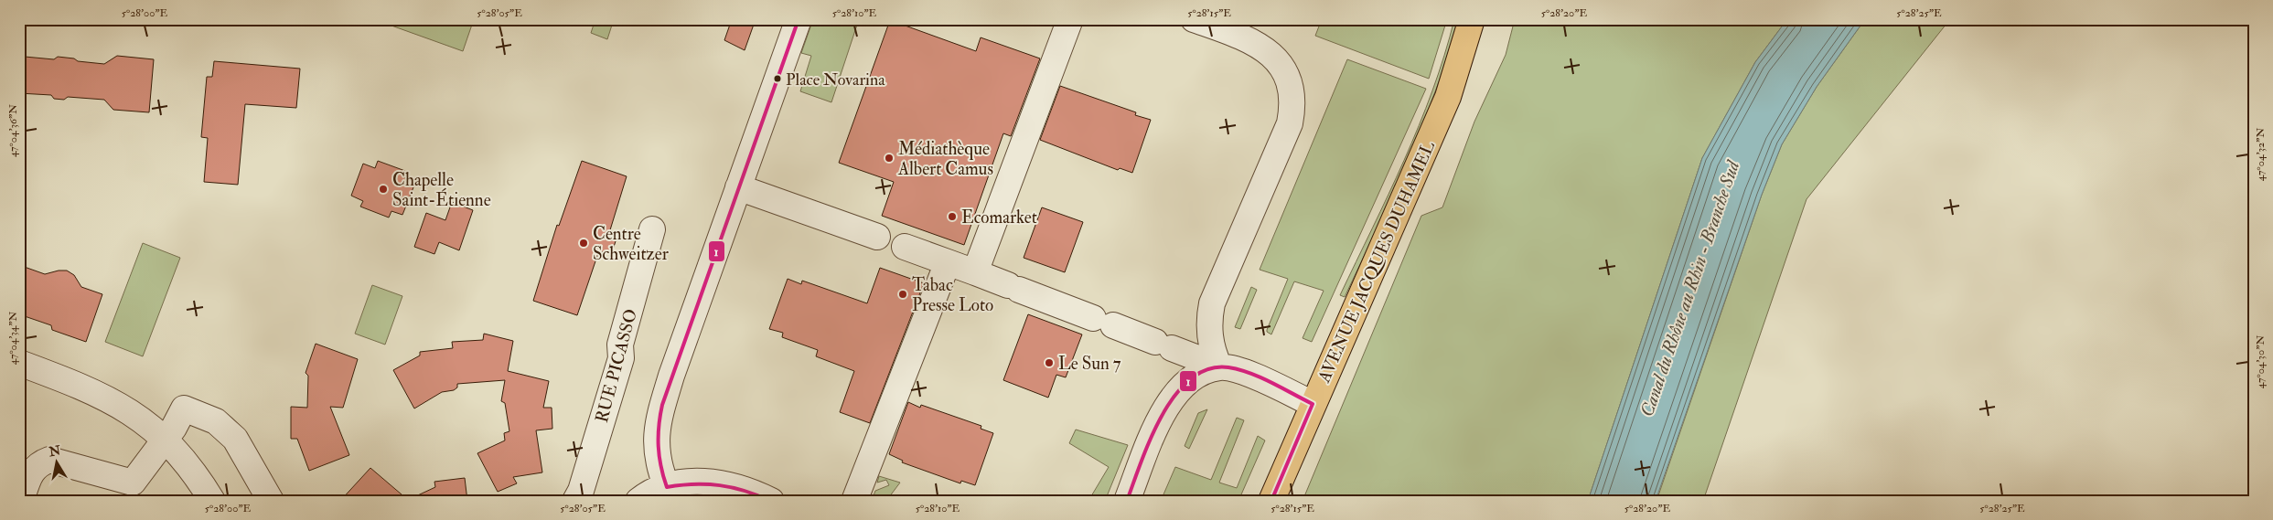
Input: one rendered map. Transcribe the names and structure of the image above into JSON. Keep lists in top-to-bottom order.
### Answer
{
  "streets": {
    "main road": ["AVENUE JACQUES DUHAMEL"],
    "street": ["RUE PICASSO"]
  },
  "water": ["Canal du Rhône au Rhin - Branche Sud"],
  "places": [
    "Place Novarina",
    "Médiathèque Albert Camus",
    "Chapelle Saint-Étienne",
    "Ecomarket",
    "Centre Schweitzer",
    "Tabac Presse Loto",
    "Le Sun 7"
  ],
  "lines": ["transit line 1"],
  "north": "top",
  "coordinates": [
    "5°28'00\"E",
    "5°28'05\"E",
    "5°28'10\"E",
    "5°28'15\"E",
    "5°28'20\"E",
    "5°28'25\"E",
    "47°04'36\"N",
    "47°04'32\"N",
    "47°04'34\"N",
    "47°04'30\"N"
  ]
}
